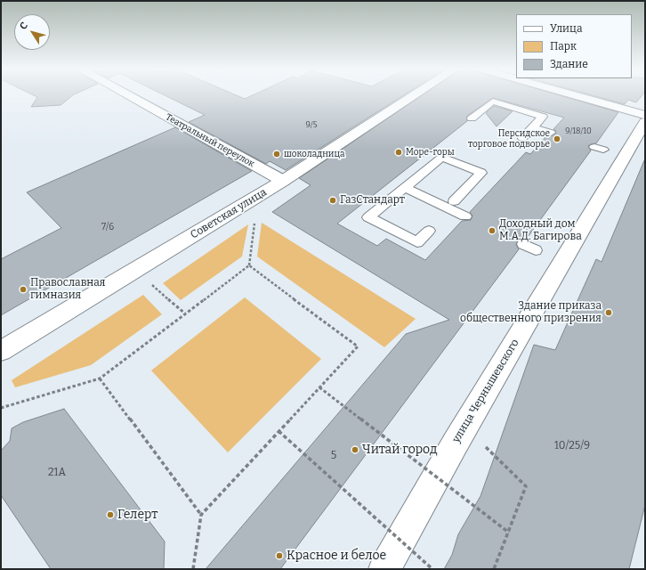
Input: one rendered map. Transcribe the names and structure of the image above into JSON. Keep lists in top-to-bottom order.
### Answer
{
  "streets": {
    "street": ["Театральный переулок", "Советская улица", "улица Чернышевского"]
  },
  "crossings": [
    ["Театральный переулок", "Советская улица"]
  ],
  "places": [
    "Персидское торговое подворье",
    "Море-горы",
    "шоколадница",
    "ГазСтандарт",
    "Доходный дом М.А.Д. Багирова",
    "Православная гимназия",
    "Здание приказа общественного призрения",
    "Читай город",
    "Гелерт",
    "Красное и белое"
  ],
  "house_numbers": [
    "9/5",
    "9/18/10",
    "7/6",
    "10/25/9",
    "5",
    "21А"
  ],
  "legend": ["Улица", "Парк", "Здание"],
  "north": "top left"
}
